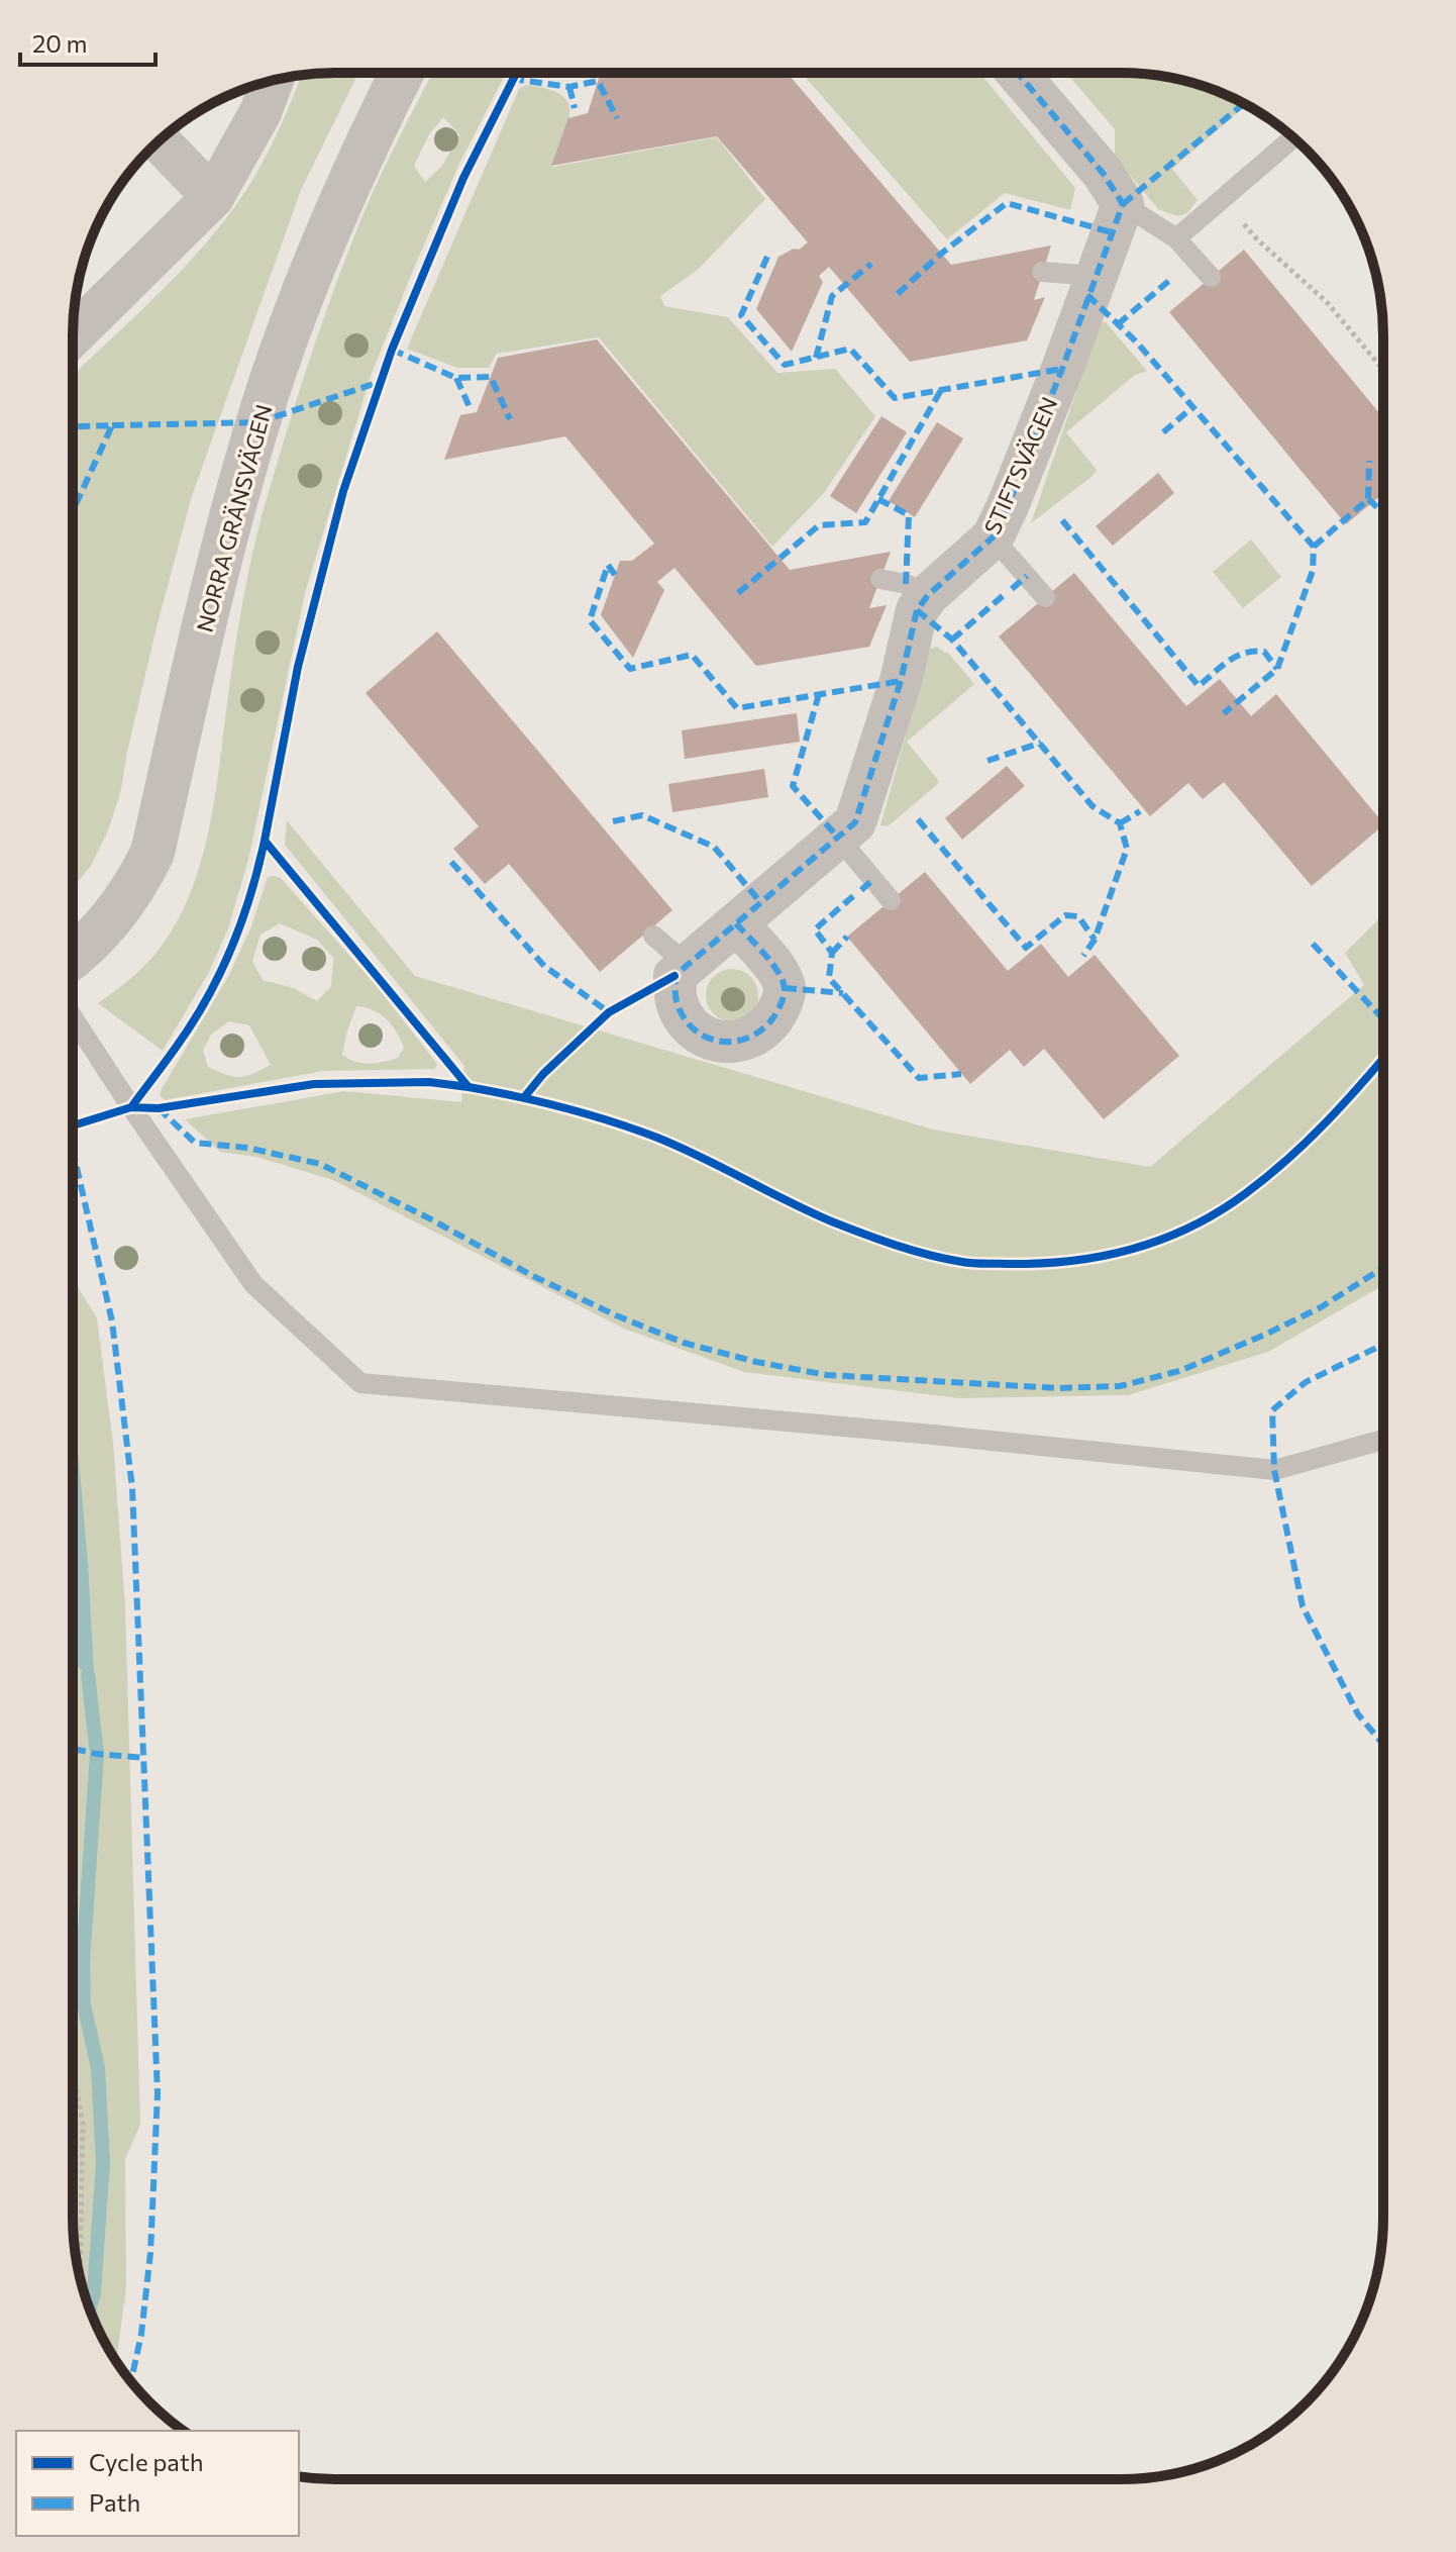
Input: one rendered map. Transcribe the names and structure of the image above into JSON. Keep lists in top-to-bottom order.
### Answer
{
  "streets": {
    "street": ["STIFTSVÄGEN", "NORRA GRÄNSVÄGEN"]
  },
  "legend": ["Cycle path", "Path"],
  "scale_bar": "20 m"
}
